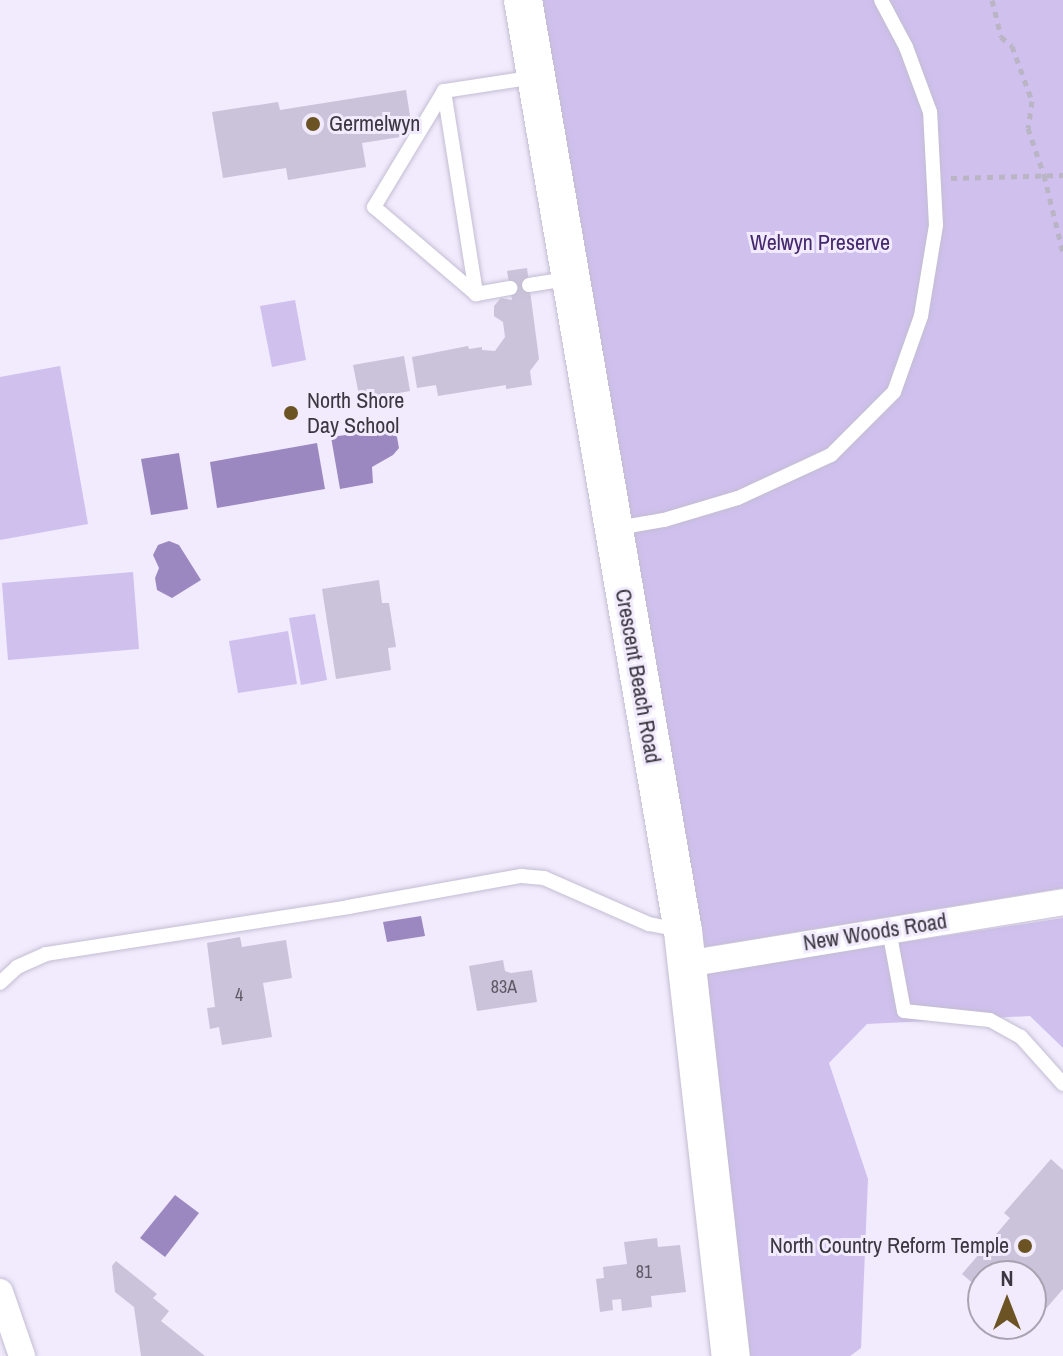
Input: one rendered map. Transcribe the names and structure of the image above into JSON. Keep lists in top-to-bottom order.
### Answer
{
  "streets": {
    "street": ["Crescent Beach Road", "New Woods Road"]
  },
  "crossings": [
    ["Crescent Beach Road", "New Woods Road"]
  ],
  "parks": ["Welwyn Preserve"],
  "places": ["Germelwyn", "North Shore Day School", "North Country Reform Temple"],
  "house_numbers": ["83A", "4", "81"],
  "north": "top"
}
